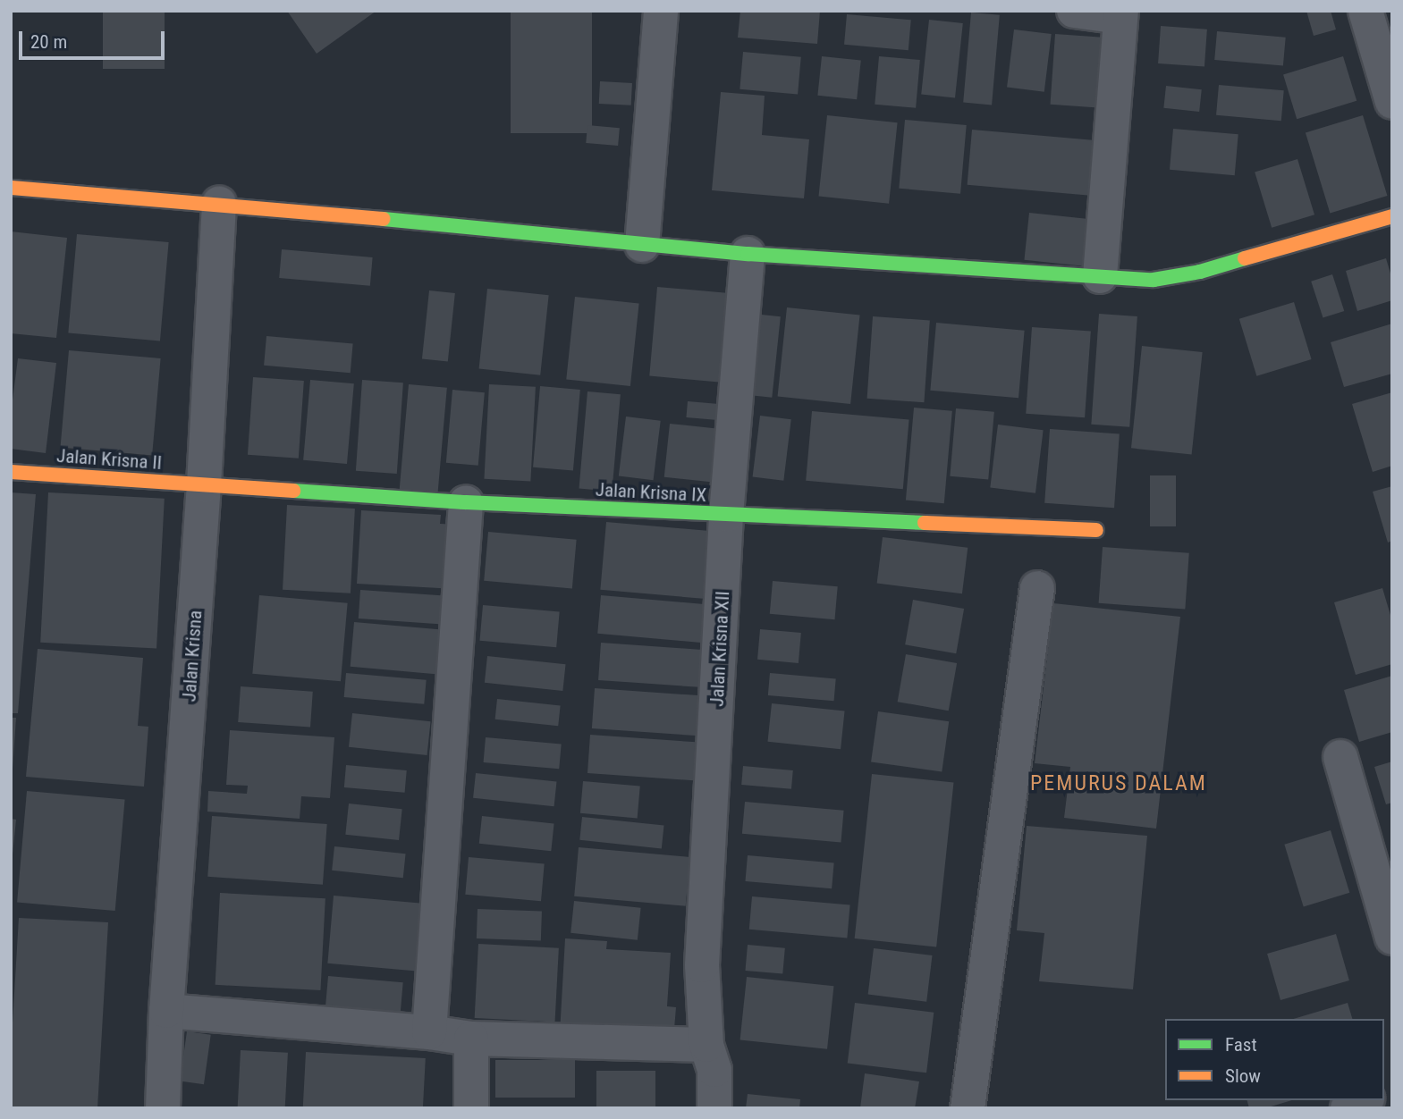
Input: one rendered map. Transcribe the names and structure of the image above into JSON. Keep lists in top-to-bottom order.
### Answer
{
  "streets": {
    "street": [
      "Jalan Krisna II",
      "Jalan Krisna IX",
      "Jalan Krisna XII",
      "Jalan Krisna"
    ]
  },
  "crossings": [
    ["Jalan Krisna II", "Jalan Krisna IX"],
    ["Jalan Krisna II", "Jalan Krisna"],
    ["Jalan Krisna IX", "Jalan Krisna XII"],
    ["Jalan Krisna IX", "Jalan Krisna"]
  ],
  "districts": ["PEMURUS DALAM"],
  "legend": ["Fast", "Slow"],
  "scale_bar": "20 m"
}
